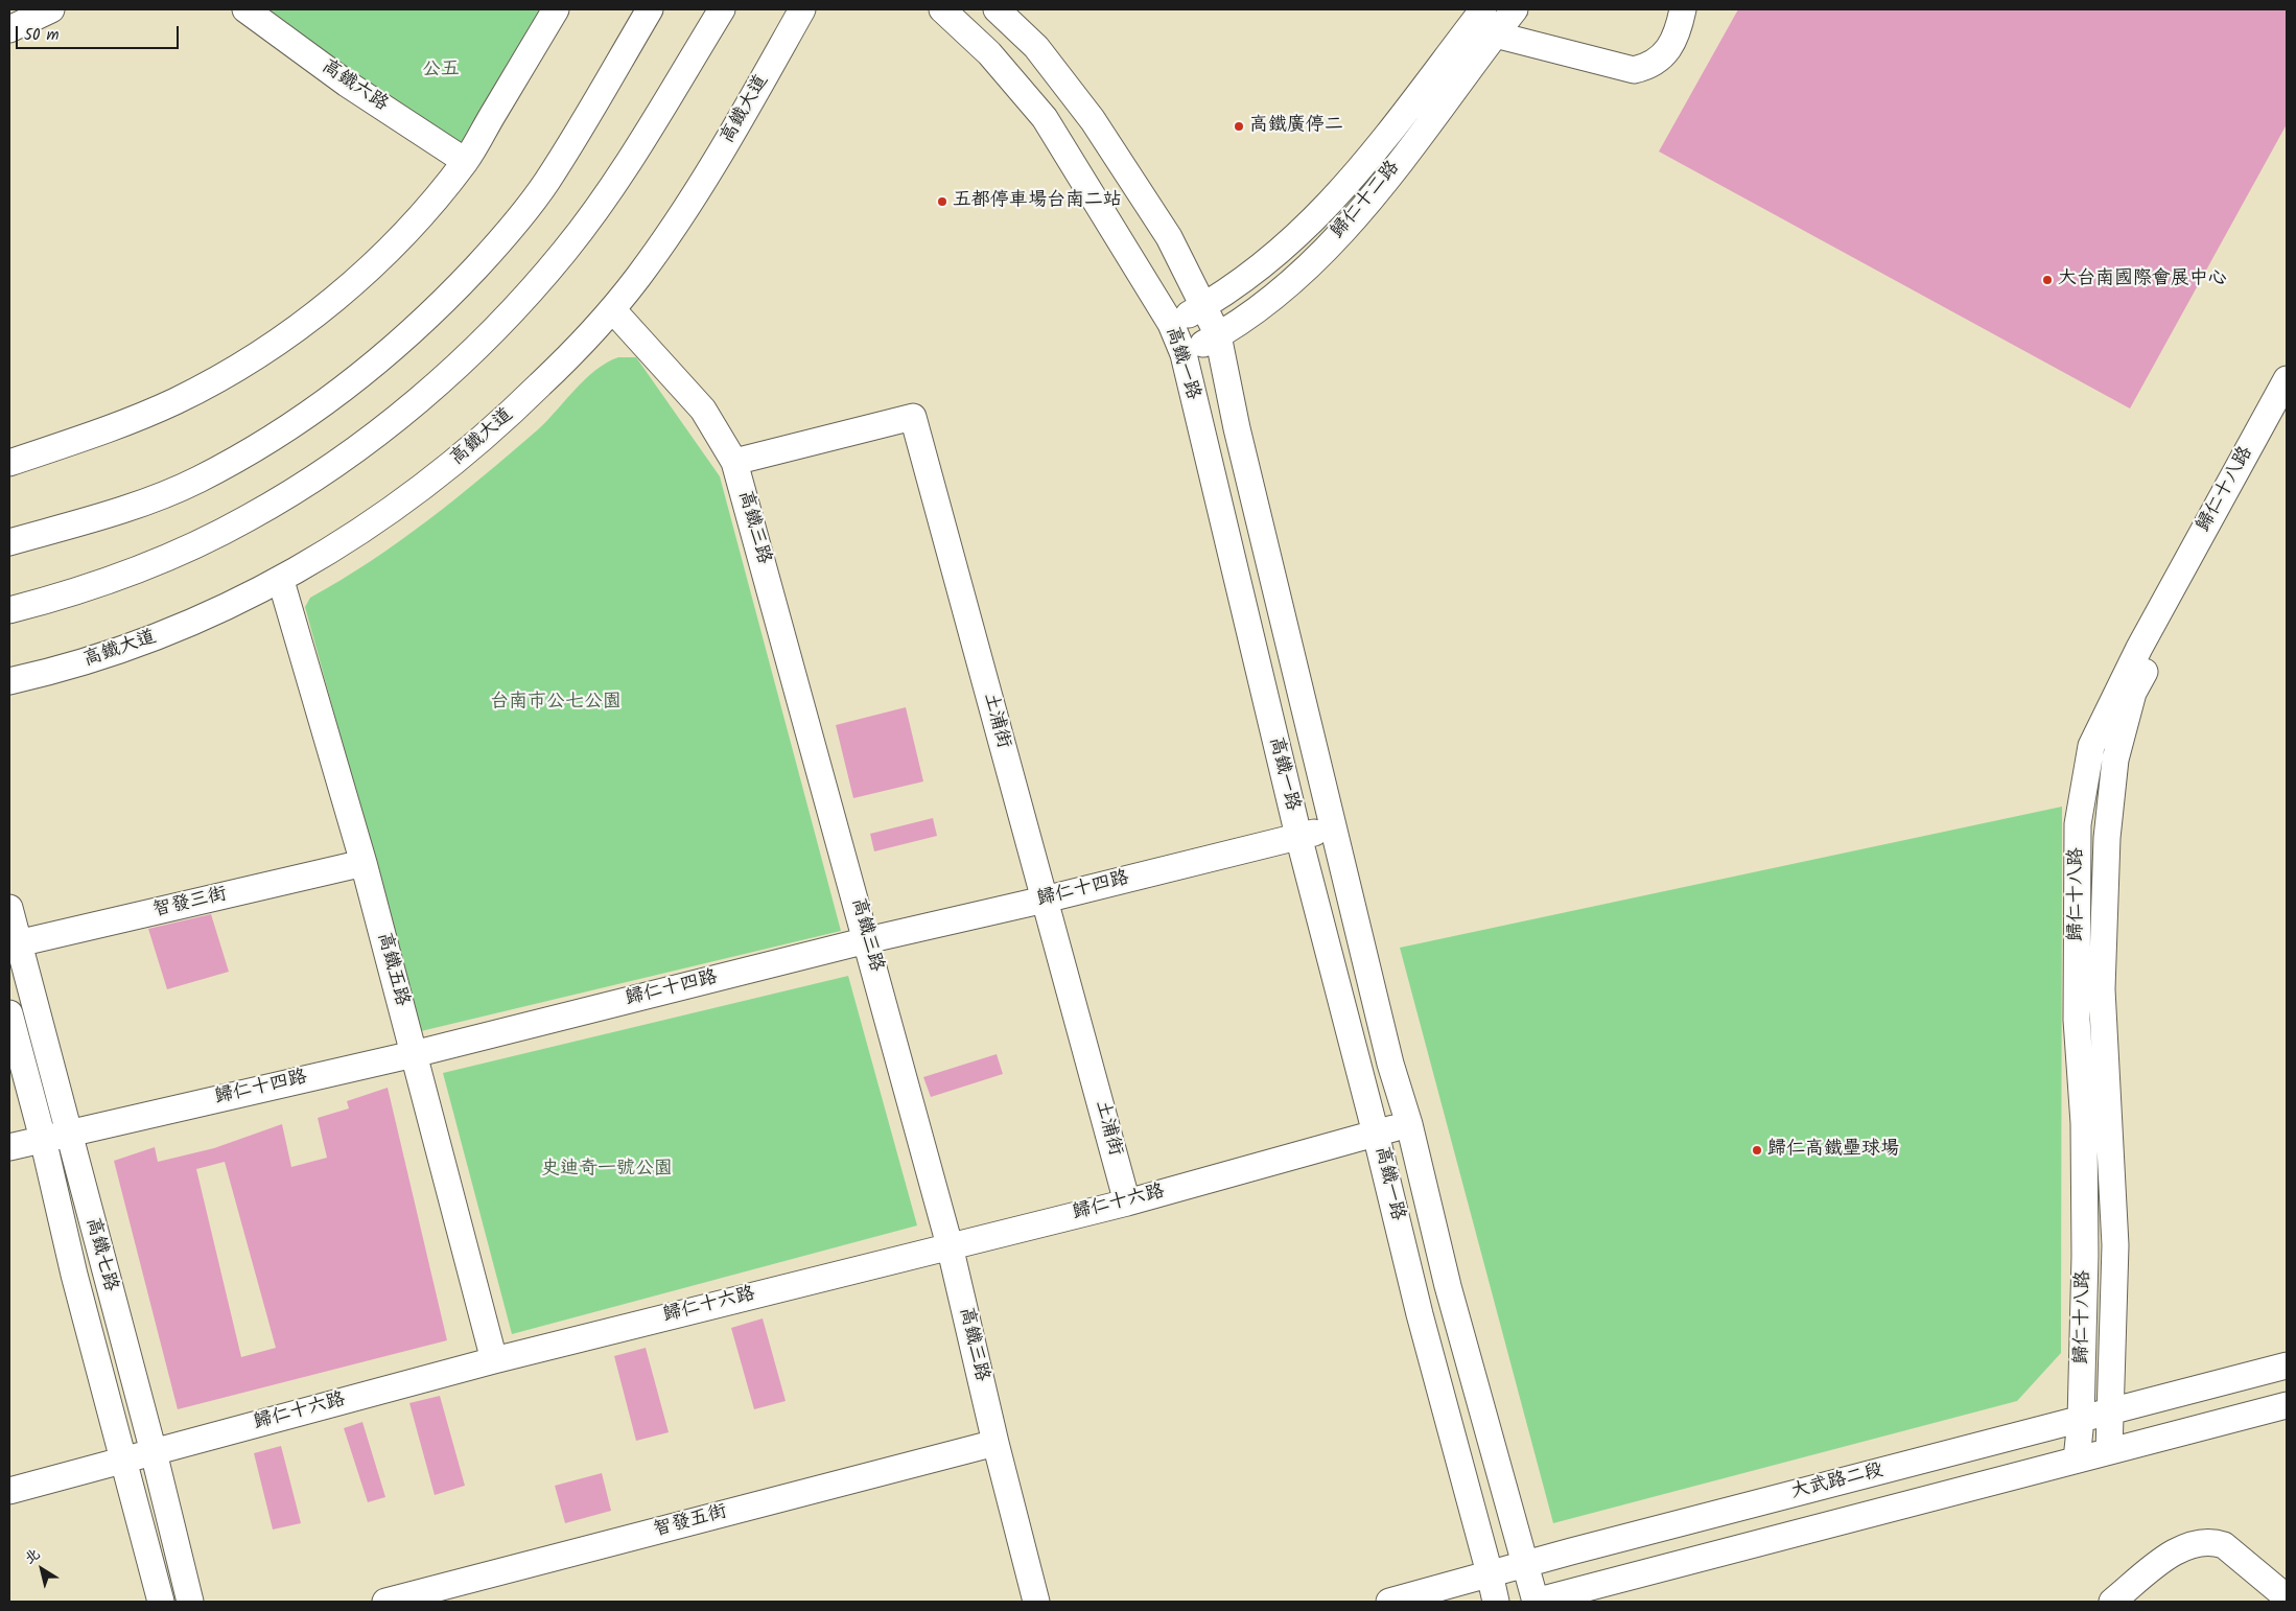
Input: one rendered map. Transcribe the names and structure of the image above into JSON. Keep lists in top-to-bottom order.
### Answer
{
  "streets": {
    "street": [
      "高鐵六路",
      "高鐵大道",
      "歸仁十二路",
      "高鐵一路",
      "歸仁十八路",
      "高鐵三路",
      "土浦街",
      "歸仁十四路",
      "智發三街",
      "高鐵五路",
      "歸仁十六路",
      "高鐵七路",
      "大武路二段",
      "智發五街"
    ]
  },
  "crossings": [
    ["高鐵大道", "高鐵三路"],
    ["高鐵大道", "高鐵五路"],
    ["歸仁十二路", "高鐵一路"],
    ["高鐵一路", "歸仁十四路"],
    ["高鐵一路", "歸仁十六路"],
    ["高鐵一路", "大武路二段"],
    ["歸仁十八路", "大武路二段"],
    ["高鐵三路", "土浦街"],
    ["高鐵三路", "歸仁十四路"],
    ["高鐵三路", "歸仁十六路"],
    ["高鐵三路", "智發五街"],
    ["土浦街", "歸仁十四路"],
    ["土浦街", "歸仁十六路"],
    ["歸仁十四路", "高鐵五路"],
    ["歸仁十四路", "高鐵七路"],
    ["智發三街", "高鐵五路"],
    ["智發三街", "高鐵七路"],
    ["高鐵五路", "歸仁十六路"],
    ["歸仁十六路", "高鐵七路"]
  ],
  "parks": ["公五", "台南市公七公園", "史迪奇一號公園"],
  "places": [
    "高鐵廣停二",
    "五都停車場台南二站",
    "大台南國際會展中心",
    "歸仁高鐵壘球場"
  ],
  "scale_bar": "50 m",
  "north": "top left"
}
